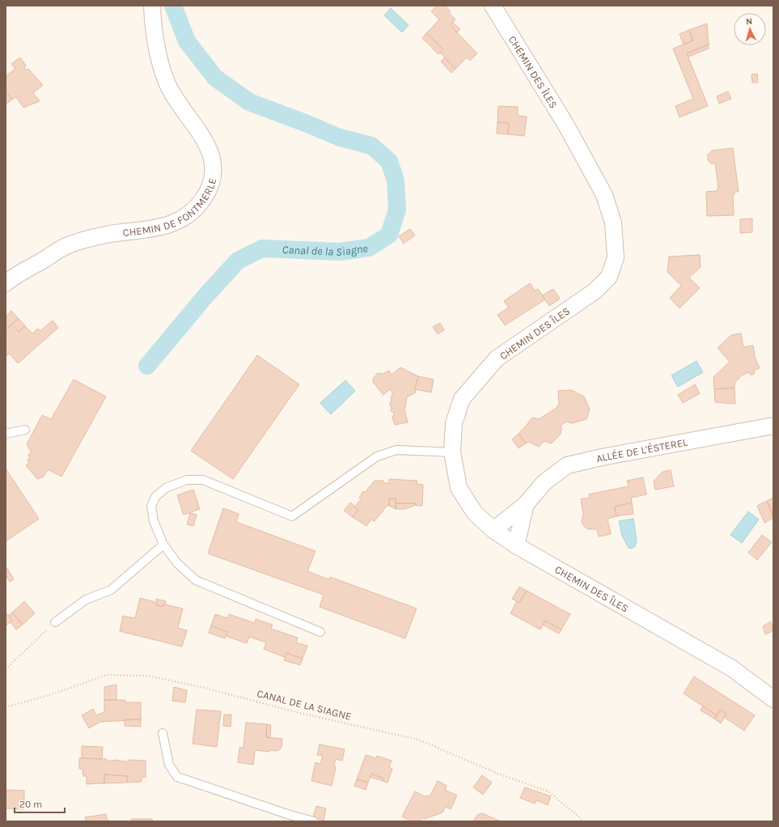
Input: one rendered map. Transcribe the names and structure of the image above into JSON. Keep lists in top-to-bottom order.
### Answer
{
  "streets": {
    "street": ["CHEMIN DES ÎLES", "CHEMIN DE FONTMERLE", "ALLÉE DE L'ÉSTEREL"],
    "path": ["CANAL DE LA SIAGNE"]
  },
  "crossings": [
    ["CHEMIN DES ÎLES", "ALLÉE DE L'ÉSTEREL"]
  ],
  "water": ["Canal de la Siagne"],
  "scale_bar": "20 m",
  "north": "top"
}
